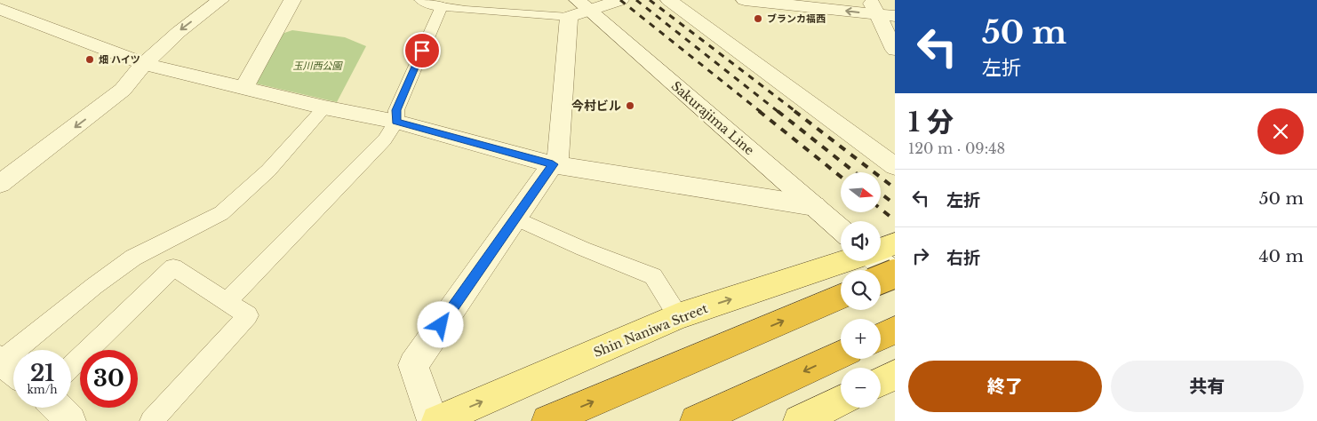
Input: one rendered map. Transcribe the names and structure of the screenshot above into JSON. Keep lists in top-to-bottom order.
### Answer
{
  "streets": {
    "main road": ["Shin Naniwa Street"],
    "street": ["Sakurajima Line"]
  },
  "one_way": ["Shin Naniwa Street"],
  "parks": ["玉川西公園"],
  "places": ["ブランカ福西", "畑 ハイツ", "今村ビル"],
  "north": "right",
  "page": {
    "turn": ["50 m", "左折"],
    "heading": ["1 分", "120 m · 09:48"],
    "list": [
      {
        "name": "左折",
        "value": "50 m"
      },
      {
        "name": "右折",
        "value": "40 m"
      }
    ],
    "map_buttons": ["+", "−"],
    "speed": "21 km/h",
    "limit": "30",
    "buttons": ["終了", "共有"]
  }
}
